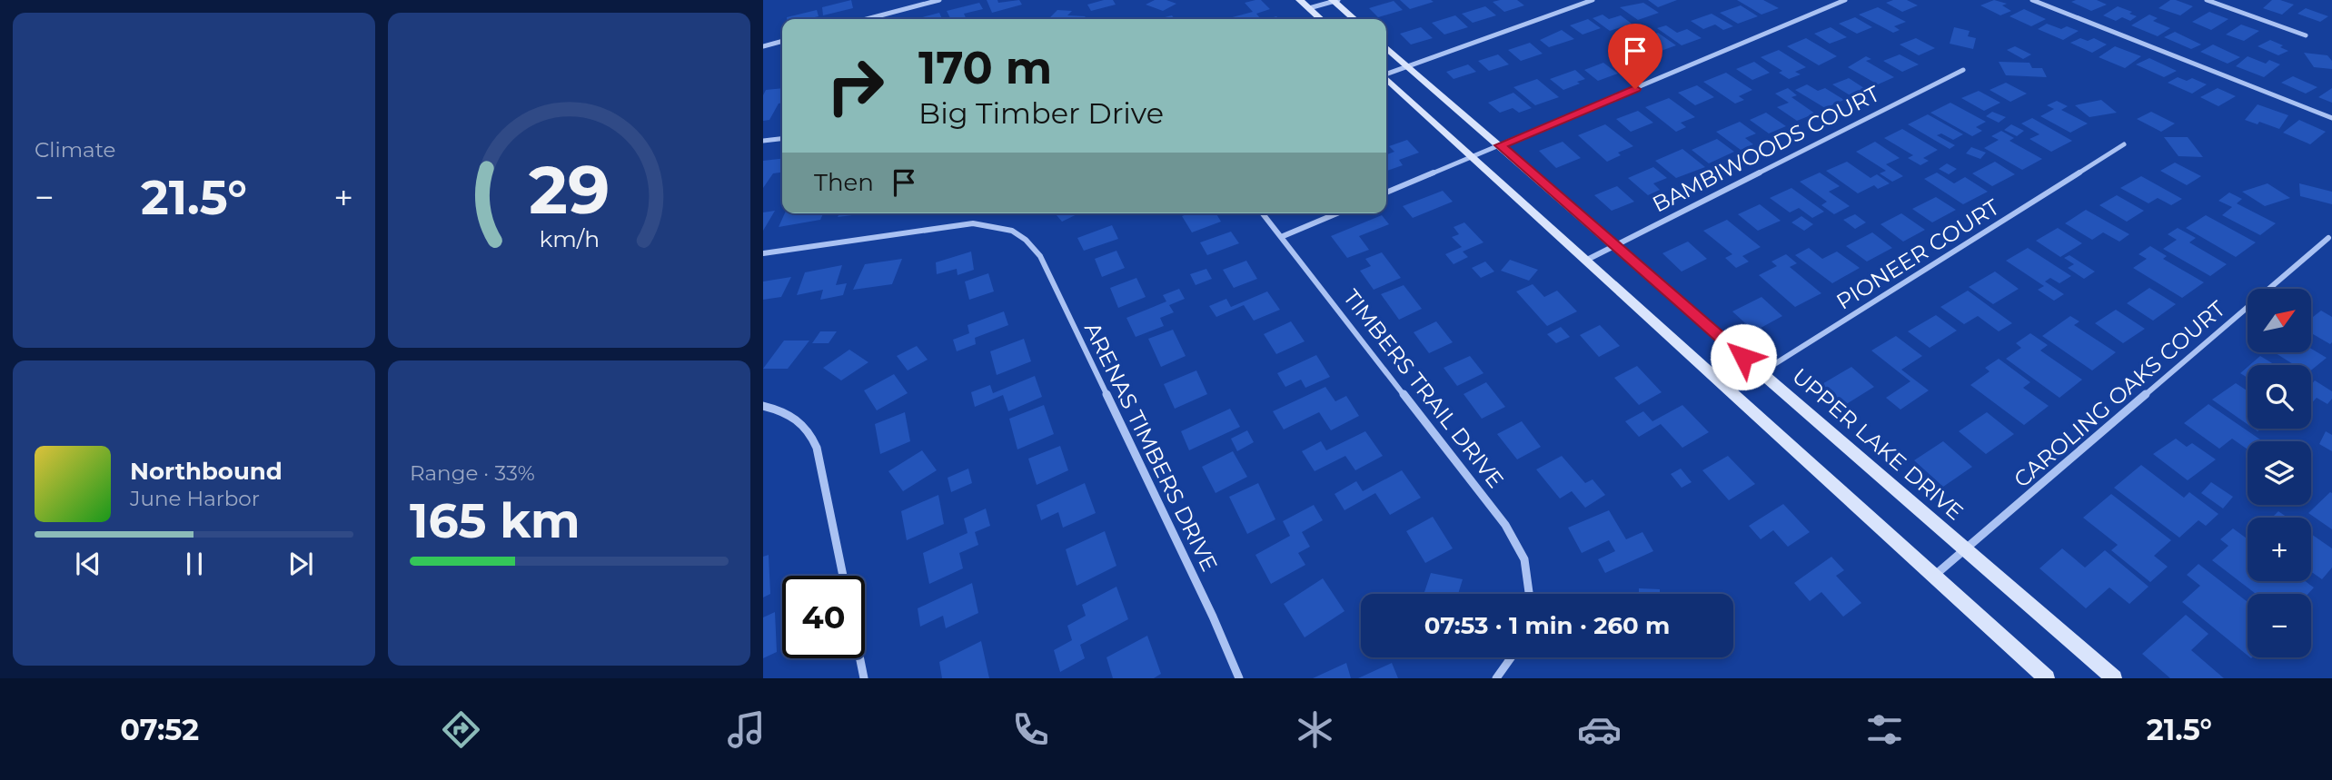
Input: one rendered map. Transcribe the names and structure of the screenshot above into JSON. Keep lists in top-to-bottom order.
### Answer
{
  "streets": {
    "street": [
      "BAMBIWOODS COURT",
      "PIONEER COURT",
      "TIMBERS TRAIL DRIVE",
      "CAROLING OAKS COURT",
      "UPPER LAKE DRIVE",
      "ARENAS TIMBERS DRIVE"
    ]
  },
  "crossings": [
    ["BAMBIWOODS COURT", "UPPER LAKE DRIVE"],
    ["PIONEER COURT", "UPPER LAKE DRIVE"],
    ["CAROLING OAKS COURT", "UPPER LAKE DRIVE"]
  ],
  "north": "top right",
  "page": {
    "tile": [
      "Climate",
      ["Range · 33%", "165 km"]
    ],
    "turn": ["170 m", "Big Timber Drive"],
    "then": "Then",
    "heat": ["−", "21.5°", "+"],
    "map_buttons": ["+", "−"],
    "song": ["Northbound", "June Harbor"],
    "limit": "40",
    "trip": "07:53 · 1 min · 260 m",
    "tabs": ["07:52", "21.5°"],
    "gauge": ["29", "km/h"]
  }
}
